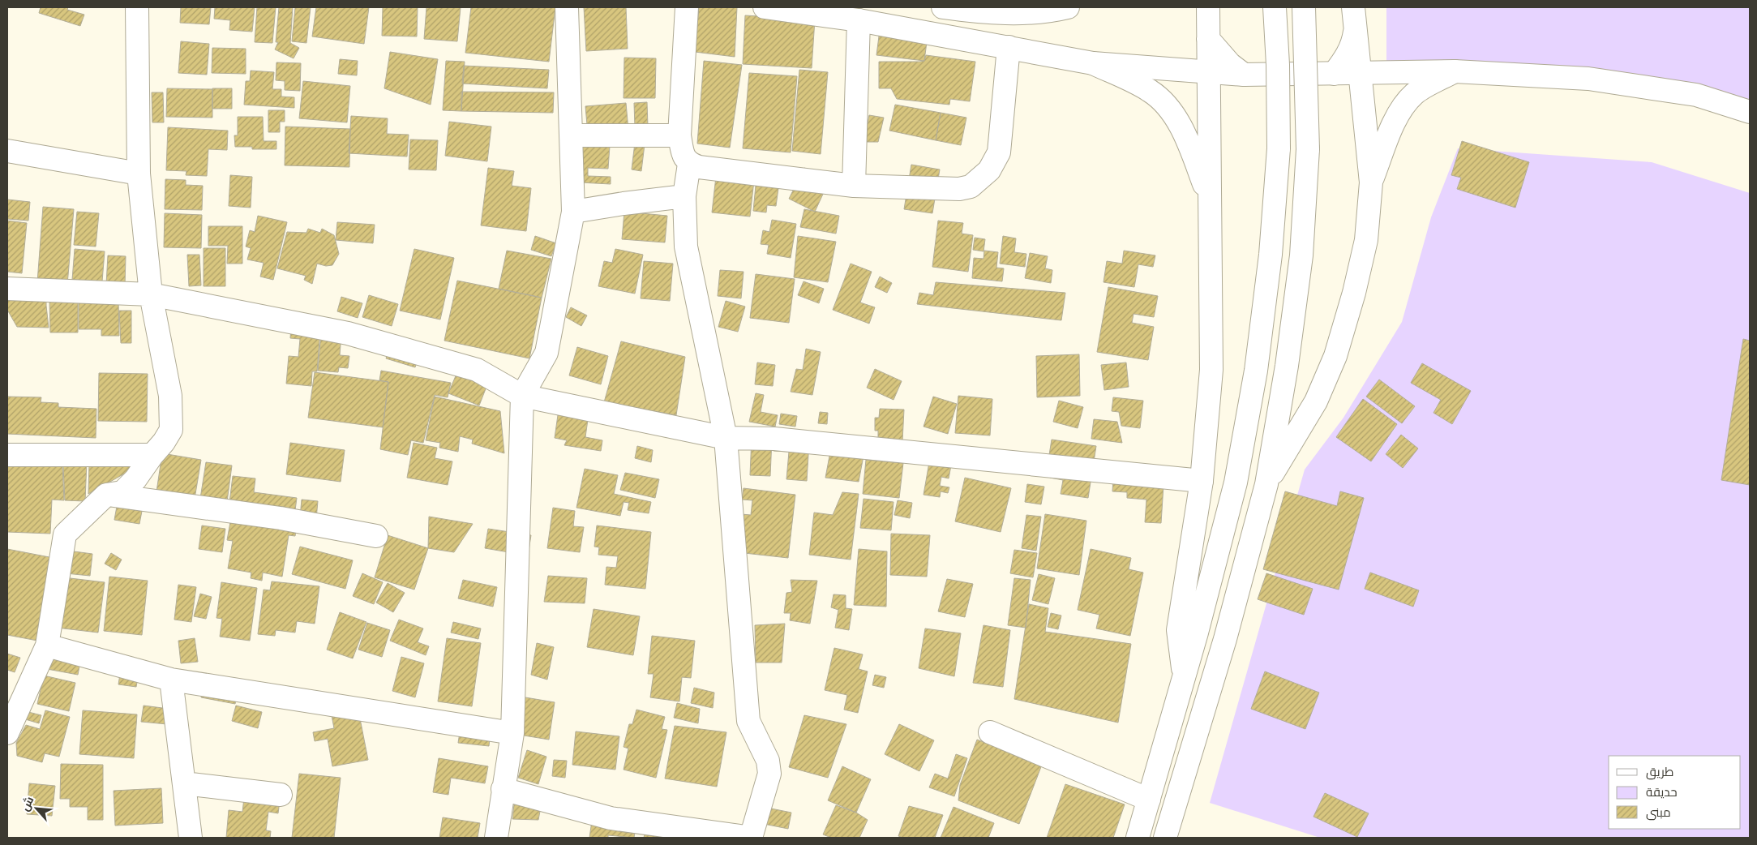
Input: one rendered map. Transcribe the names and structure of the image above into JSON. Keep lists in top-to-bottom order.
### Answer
{
  "legend": ["طريق", "حديقة", "مبنى"],
  "north": "top left"
}
